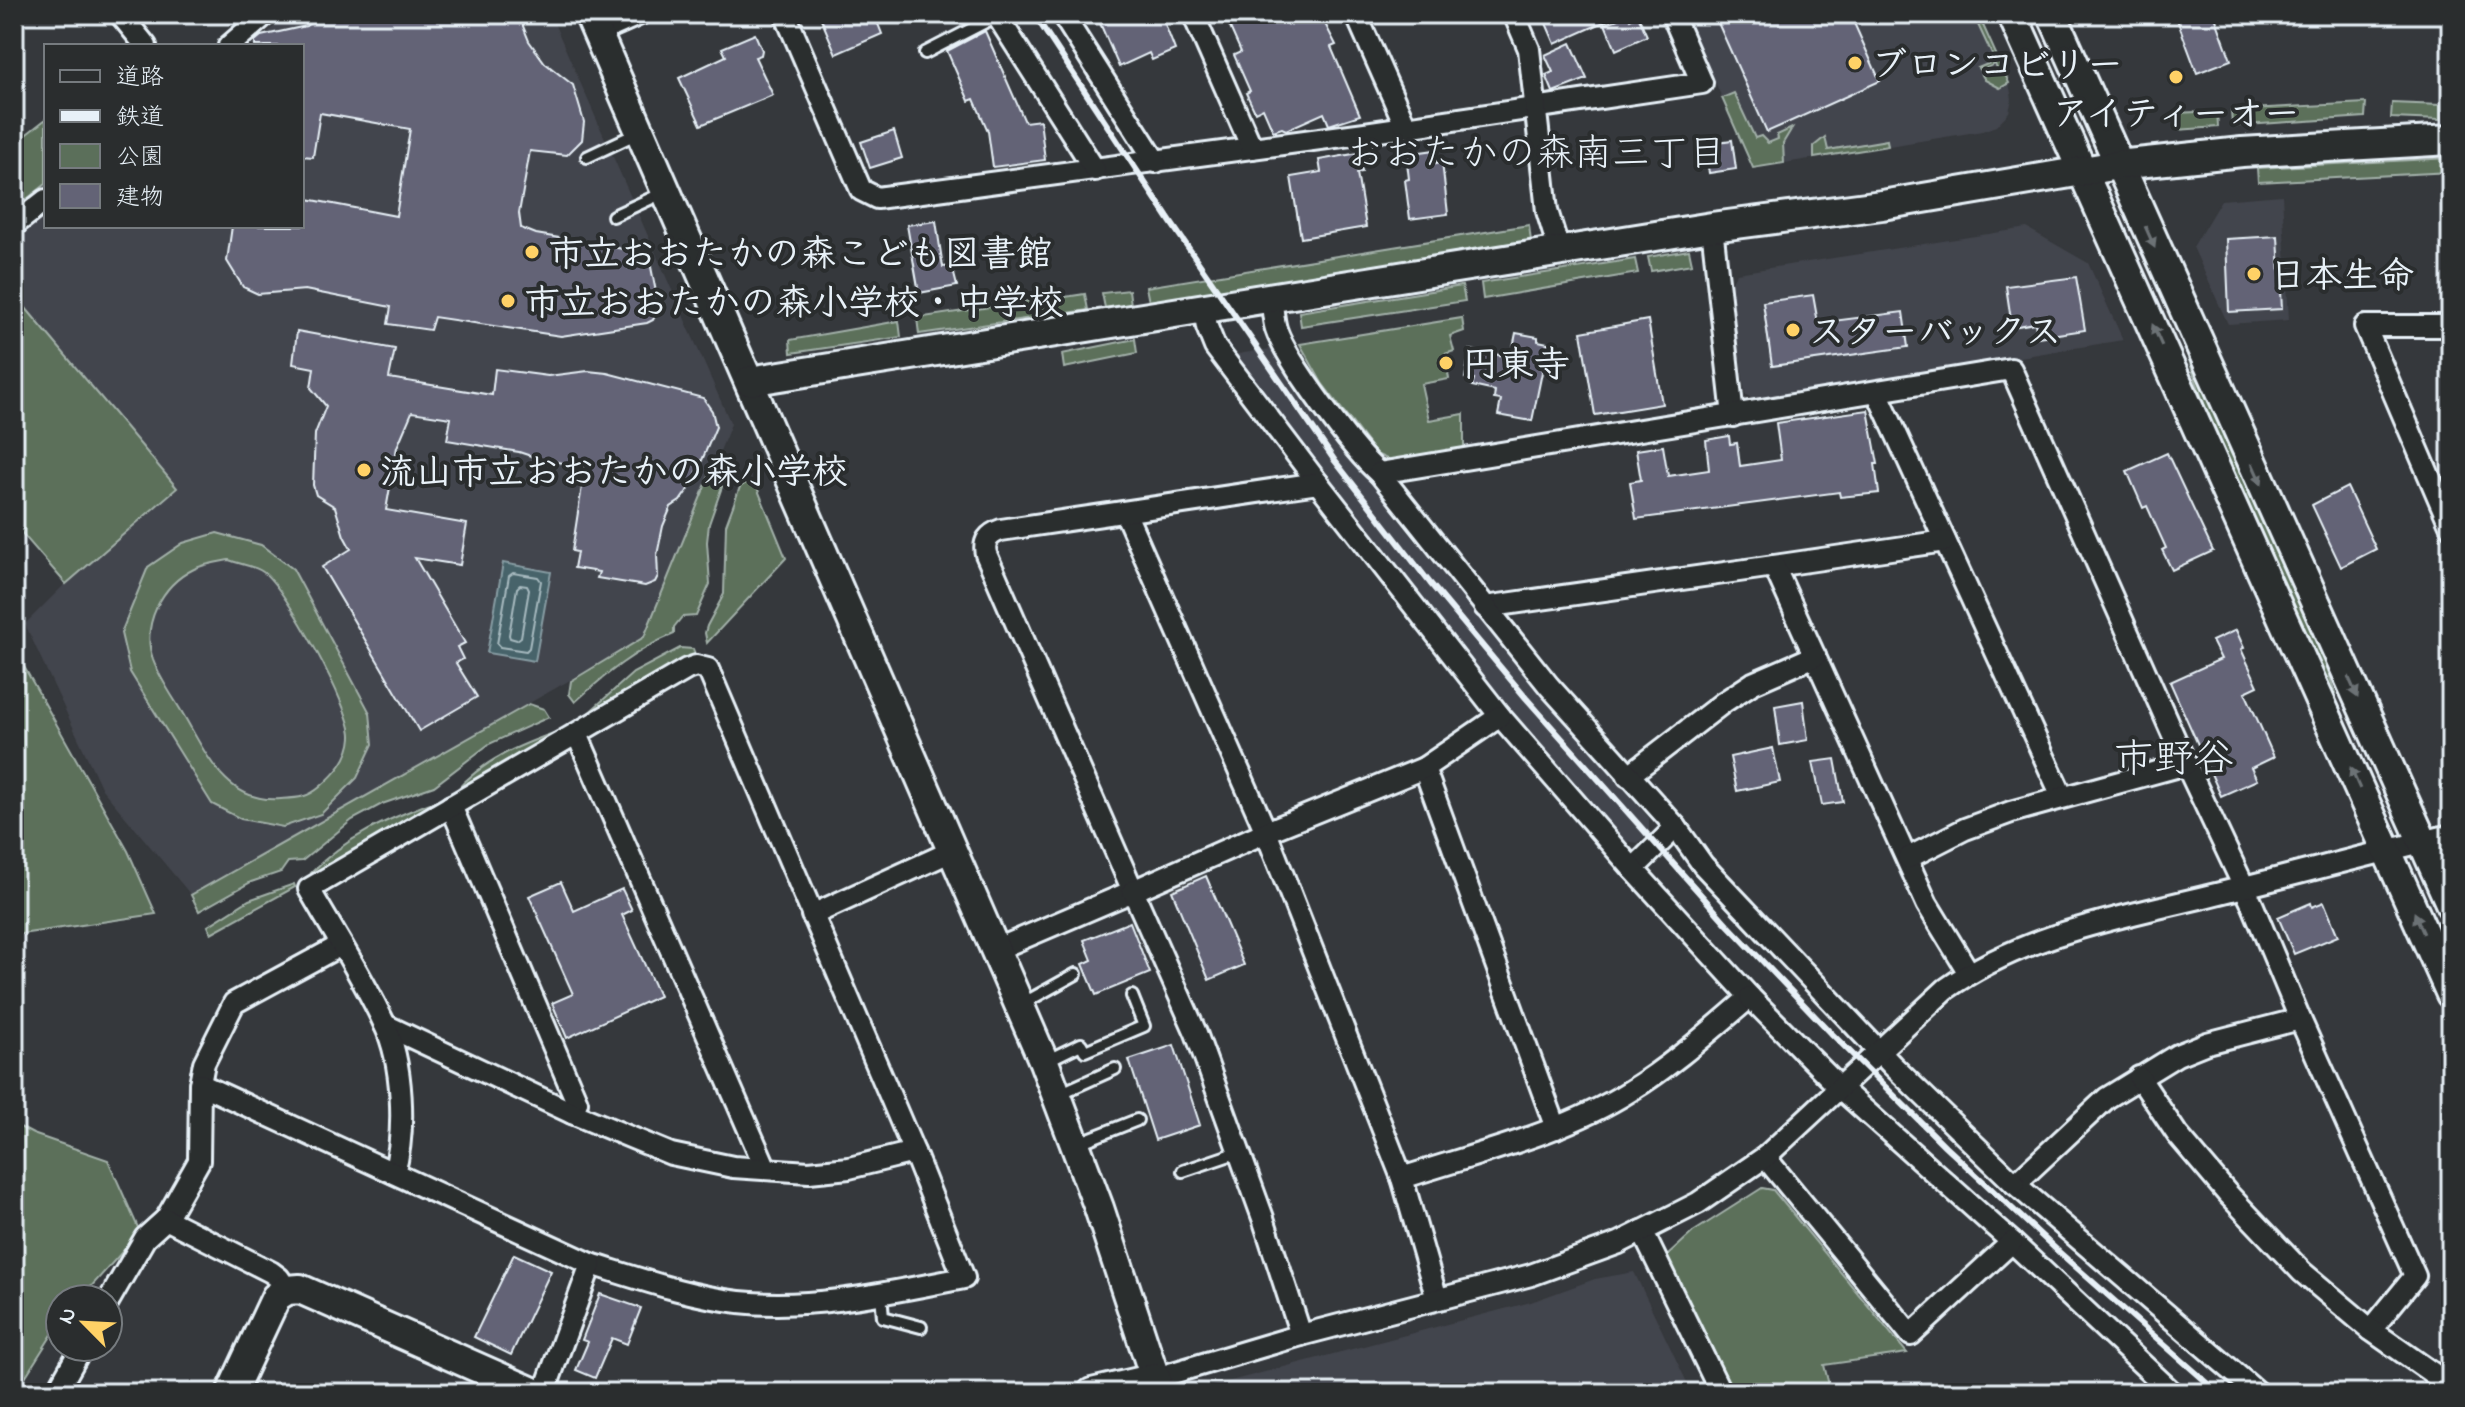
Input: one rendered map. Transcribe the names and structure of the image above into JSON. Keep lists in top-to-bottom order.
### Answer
{
  "districts": ["おおたかの森南三丁目", "市野谷"],
  "places": [
    "ブロンコビリー",
    "アイティーオー",
    "市立おおたかの森こども図書館",
    "日本生命",
    "市立おおたかの森小学校・中学校",
    "スターバックス",
    "円東寺",
    "流山市立おおたかの森小学校"
  ],
  "legend": [
    "道路",
    "鉄道",
    "公園",
    "建物"
  ],
  "north": "top left"
}
